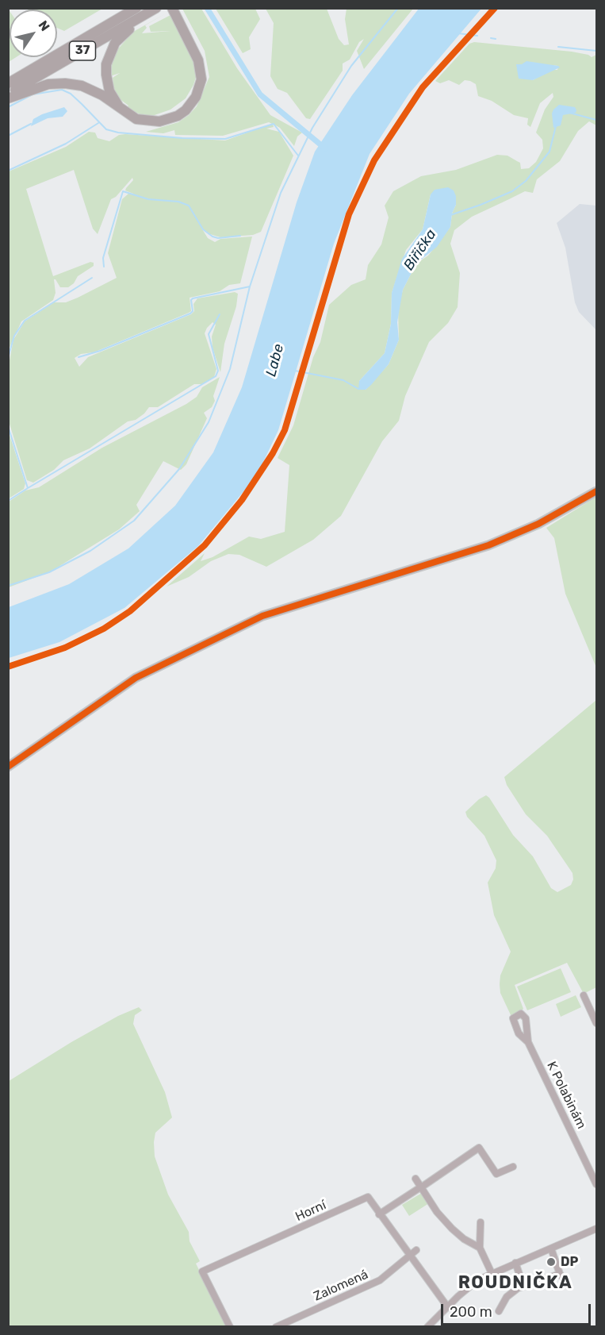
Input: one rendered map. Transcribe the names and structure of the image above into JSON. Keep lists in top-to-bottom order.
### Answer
{
  "streets": {
    "main road": ["37"],
    "street": ["K Polabinám", "Horní", "Zalomená"]
  },
  "districts": ["ROUDNIČKA"],
  "water": ["Biřička", "Labe"],
  "places": ["DP"],
  "scale_bar": "200 m",
  "north": "top right"
}
